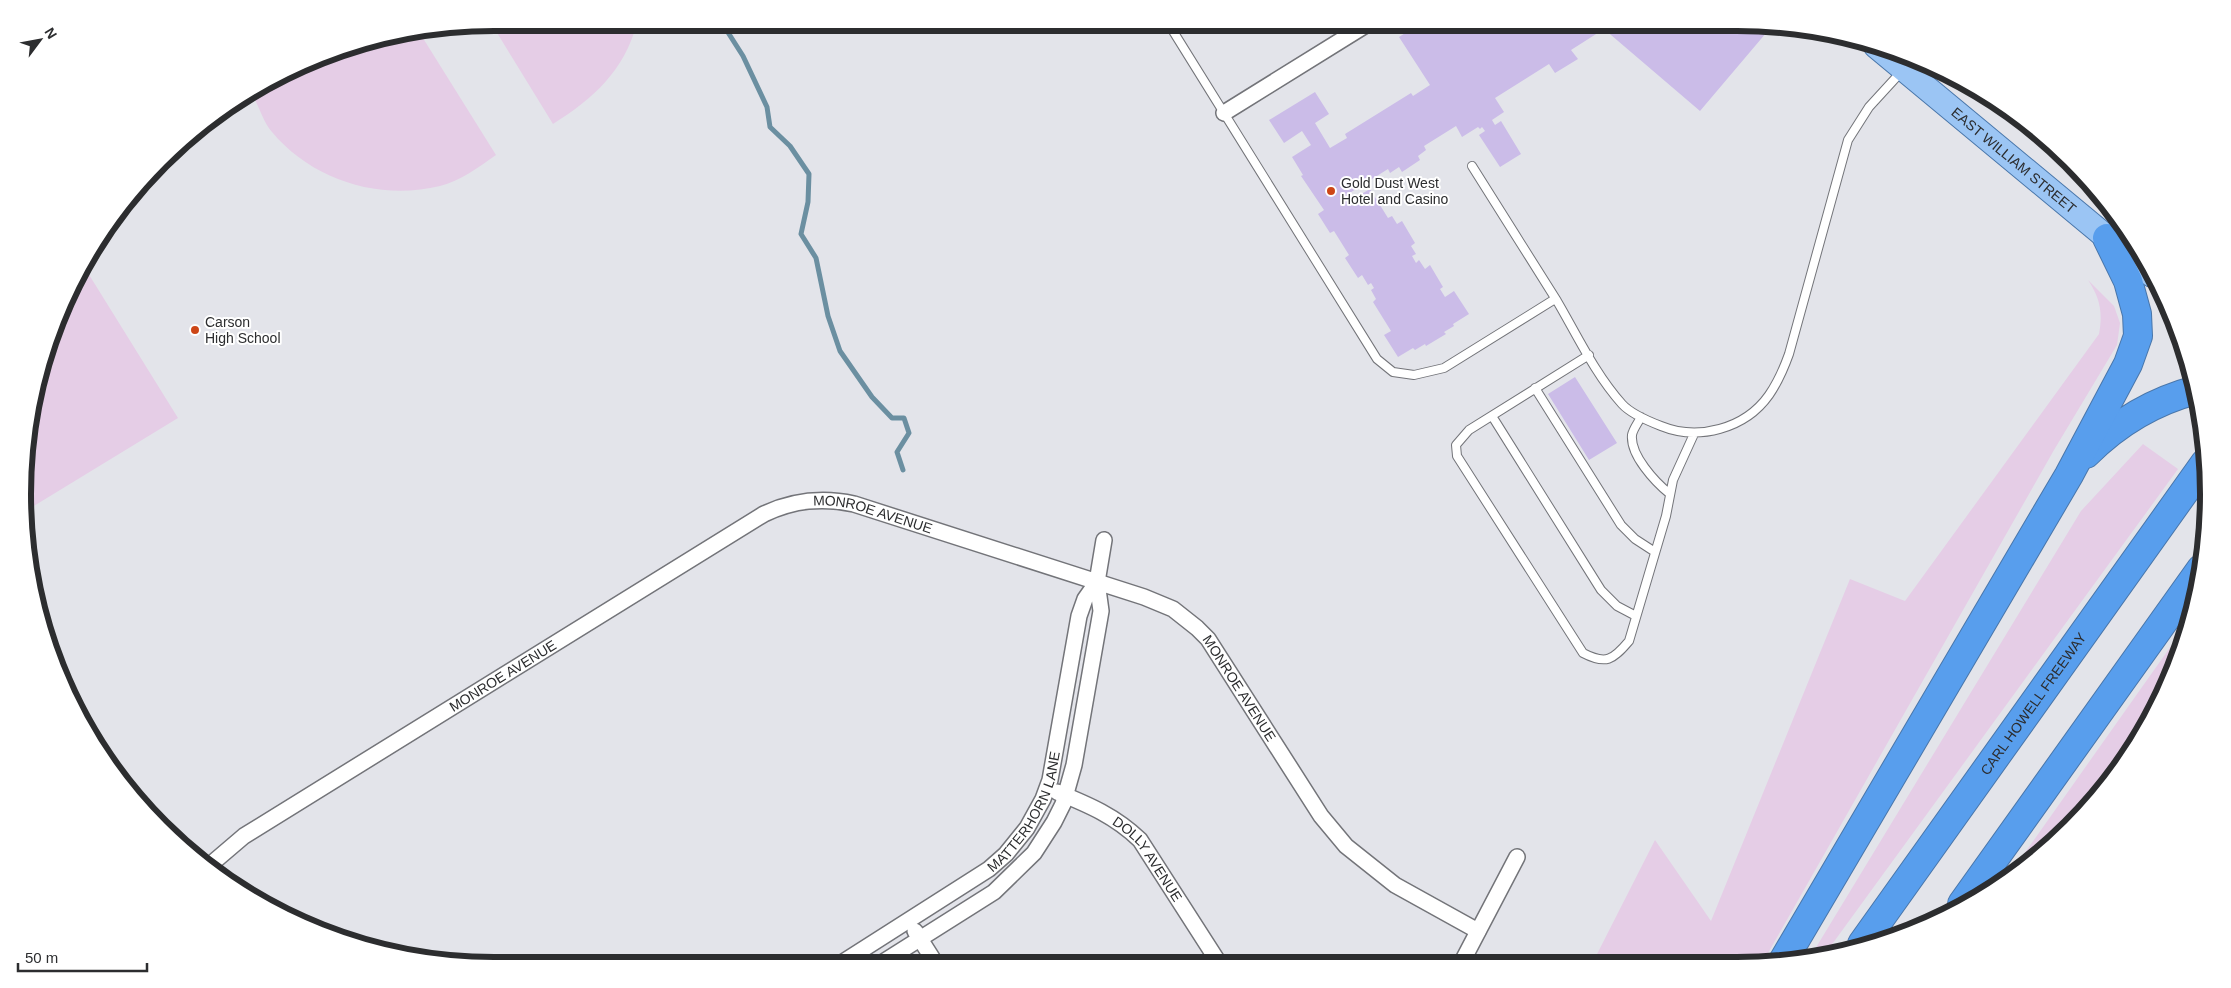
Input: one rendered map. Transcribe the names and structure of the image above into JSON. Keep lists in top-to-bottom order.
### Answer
{
  "streets": {
    "highway": ["CARL HOWELL FREEWAY"],
    "main road": ["EAST WILLIAM STREET"],
    "street": ["MONROE AVENUE", "MATTERHORN LANE", "DOLLY AVENUE"]
  },
  "crossings": [
    ["MONROE AVENUE", "MATTERHORN LANE"],
    ["MATTERHORN LANE", "DOLLY AVENUE"]
  ],
  "places": ["Gold Dust West Hotel and Casino", "Carson High School"],
  "scale_bar": "50 m",
  "north": "top right"
}
